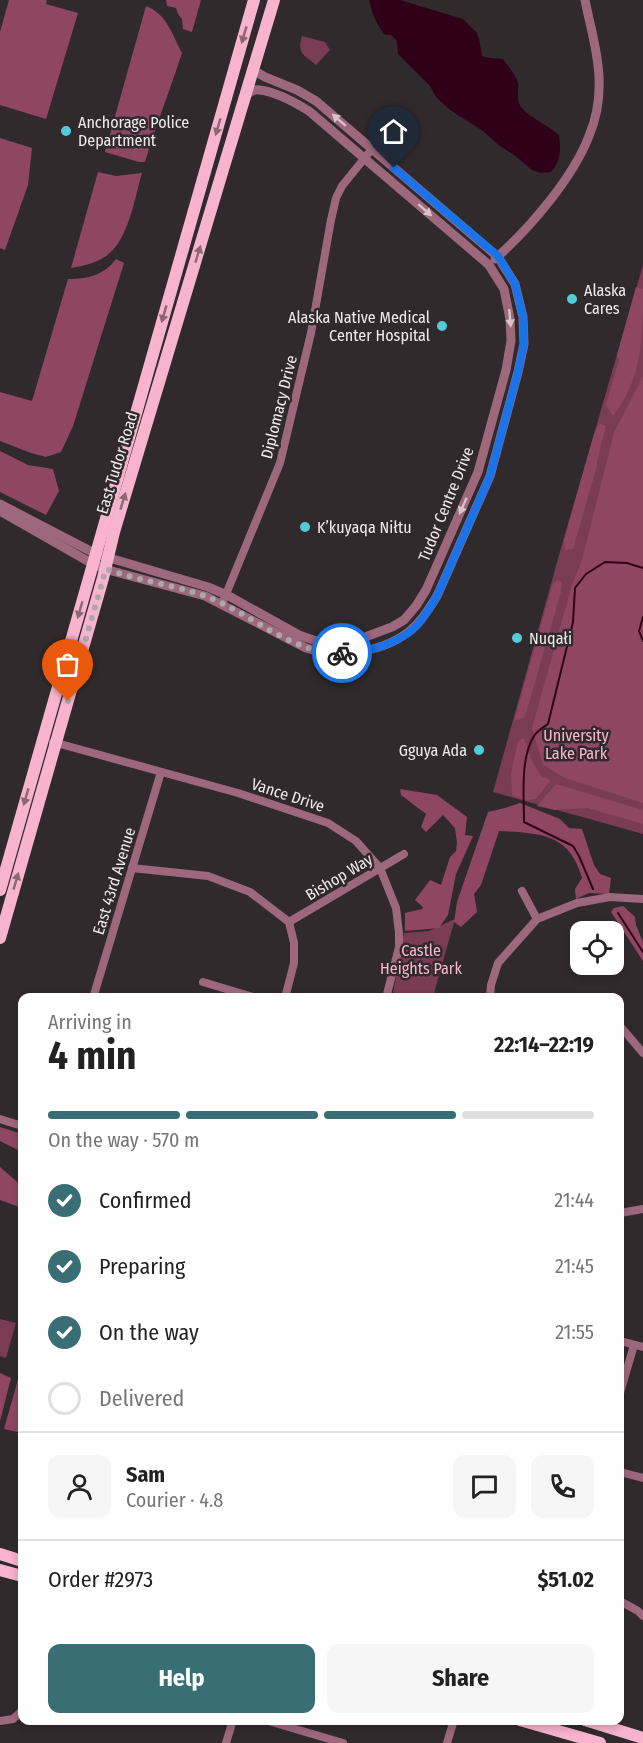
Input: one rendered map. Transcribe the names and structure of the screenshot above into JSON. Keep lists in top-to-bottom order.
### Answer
{
  "streets": {
    "main road": ["East Tudor Road"],
    "street": [
      "Diplomacy Drive",
      "Tudor Centre Drive",
      "Vance Drive",
      "Bishop Way",
      "East 43rd Avenue"
    ]
  },
  "crossings": [
    ["Diplomacy Drive", "Tudor Centre Drive"],
    ["East Tudor Road", "Tudor Centre Drive"],
    ["East Tudor Road", "Vance Drive"],
    ["Vance Drive", "Bishop Way"],
    ["Vance Drive", "East 43rd Avenue"]
  ],
  "parks": ["University Lake Park", "Castle Heights Park"],
  "places": [
    "Anchorage Police Department",
    "Alaska Cares",
    "Alaska Native Medical Center Hospital",
    "K’kuyaqa Niłtu",
    "Nuqałi",
    "Gguya Ada"
  ],
  "page": {
    "heading": ["4 min", "Arriving in", "22:14–22:19"],
    "panel": [
      "Sam",
      "Courier · 4.8",
      "Order #2973",
      "$51.02"
    ],
    "bar": "On the way · 570 m",
    "list": [
      ["Confirmed", "21:44"],
      ["Preparing", "21:45"],
      ["On the way", "21:55"],
      "Delivered"
    ],
    "buttons": ["Help", "Share"]
  }
}
